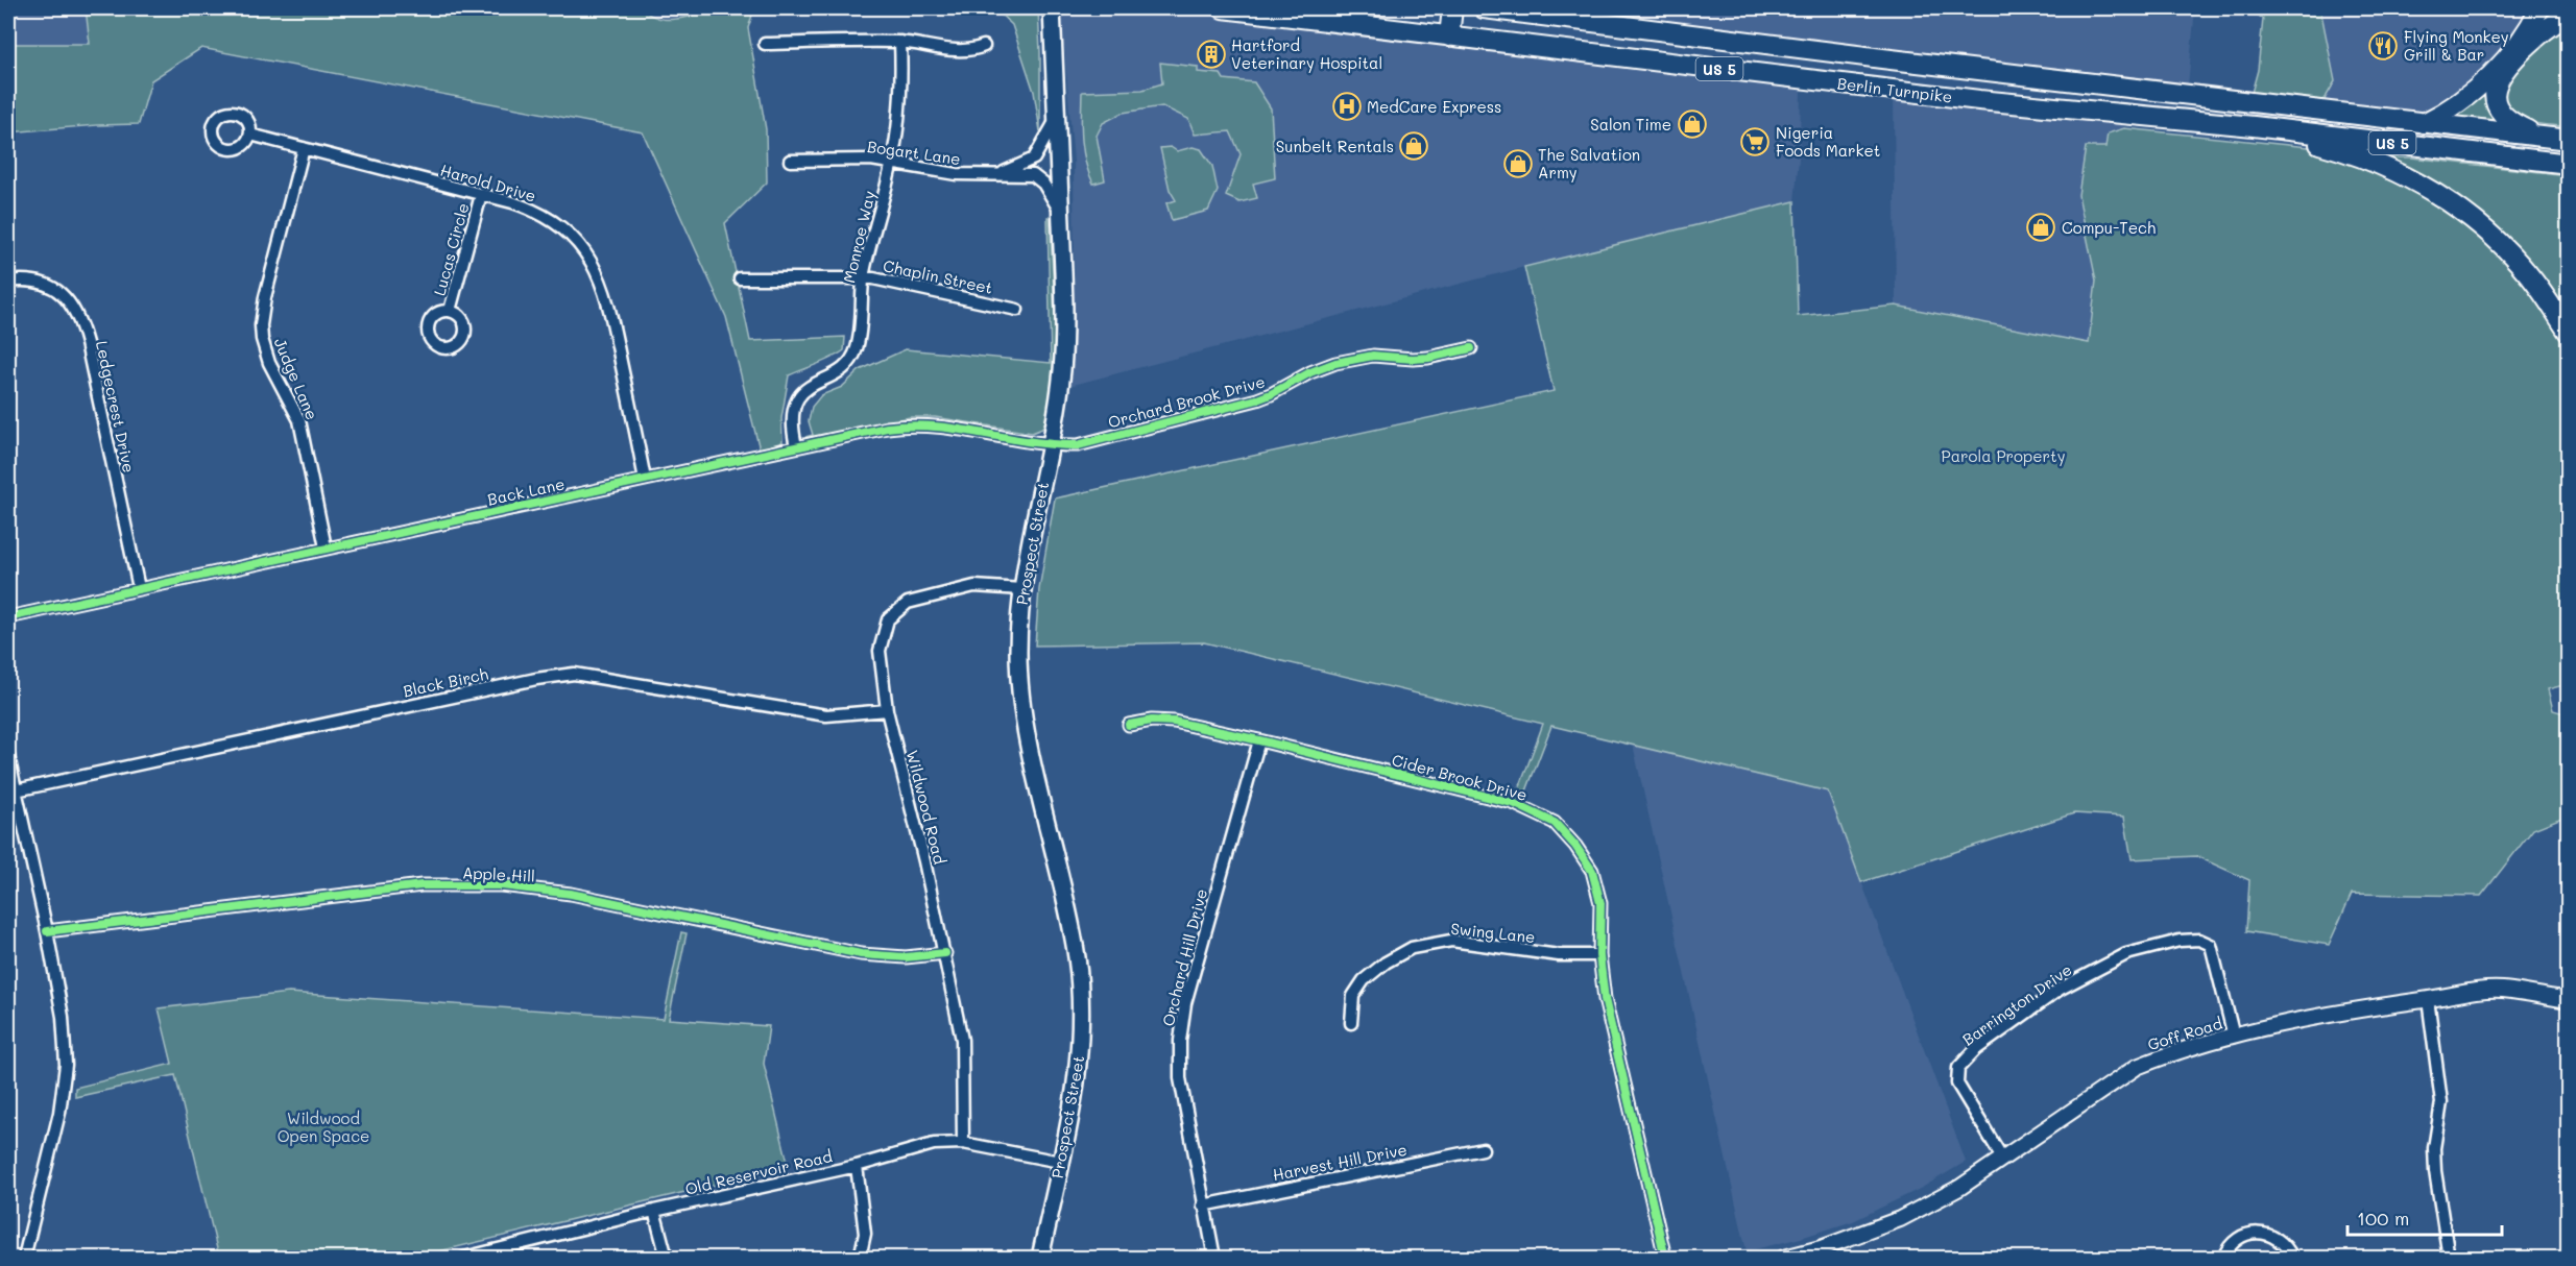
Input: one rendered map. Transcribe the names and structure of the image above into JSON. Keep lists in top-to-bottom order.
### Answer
{
  "streets": {
    "highway": ["US 5", "Berlin Turnpike"],
    "main road": ["Prospect Street"],
    "street": [
      "Bogart Lane",
      "Harold Drive",
      "Monroe Way",
      "Lucas Circle",
      "Chaplin Street",
      "Judge Lane",
      "Orchard Brook Drive",
      "Ledgecrest Drive",
      "Back Lane",
      "Black Birch",
      "Cider Brook Drive",
      "Wildwood Road",
      "Apple Hill",
      "Swing Lane",
      "Orchard Hill Drive",
      "Barrington Drive",
      "Goff Road",
      "Harvest Hill Drive",
      "Old Reservoir Road"
    ]
  },
  "crossings": [
    ["Bogart Lane", "Monroe Way"],
    ["Bogart Lane", "Prospect Street"],
    ["Harold Drive", "Lucas Circle"],
    ["Harold Drive", "Judge Lane"],
    ["Harold Drive", "Back Lane"],
    ["Monroe Way", "Chaplin Street"],
    ["Monroe Way", "Back Lane"],
    ["Judge Lane", "Back Lane"],
    ["Orchard Brook Drive", "Back Lane"],
    ["Orchard Brook Drive", "Prospect Street"],
    ["Ledgecrest Drive", "Back Lane"],
    ["Back Lane", "Prospect Street"],
    ["Prospect Street", "Wildwood Road"],
    ["Prospect Street", "Old Reservoir Road"],
    ["Black Birch", "Wildwood Road"],
    ["Cider Brook Drive", "Swing Lane"],
    ["Cider Brook Drive", "Orchard Hill Drive"],
    ["Wildwood Road", "Apple Hill"],
    ["Wildwood Road", "Old Reservoir Road"],
    ["Orchard Hill Drive", "Harvest Hill Drive"],
    ["Barrington Drive", "Goff Road"]
  ],
  "parks": ["Parola Property", "Wildwood Open Space"],
  "places": {
    "restaurant": ["Flying Monkey Grill & Bar"],
    "building": ["Hartford Veterinary Hospital"],
    "hospital": ["MedCare Express"],
    "shop": [
      "Salon Time",
      "Sunbelt Rentals",
      "The Salvation Army",
      "Compu-Tech"
    ],
    "supermarket": ["Nigeria Foods Market"]
  },
  "scale_bar": "100 m"
}
